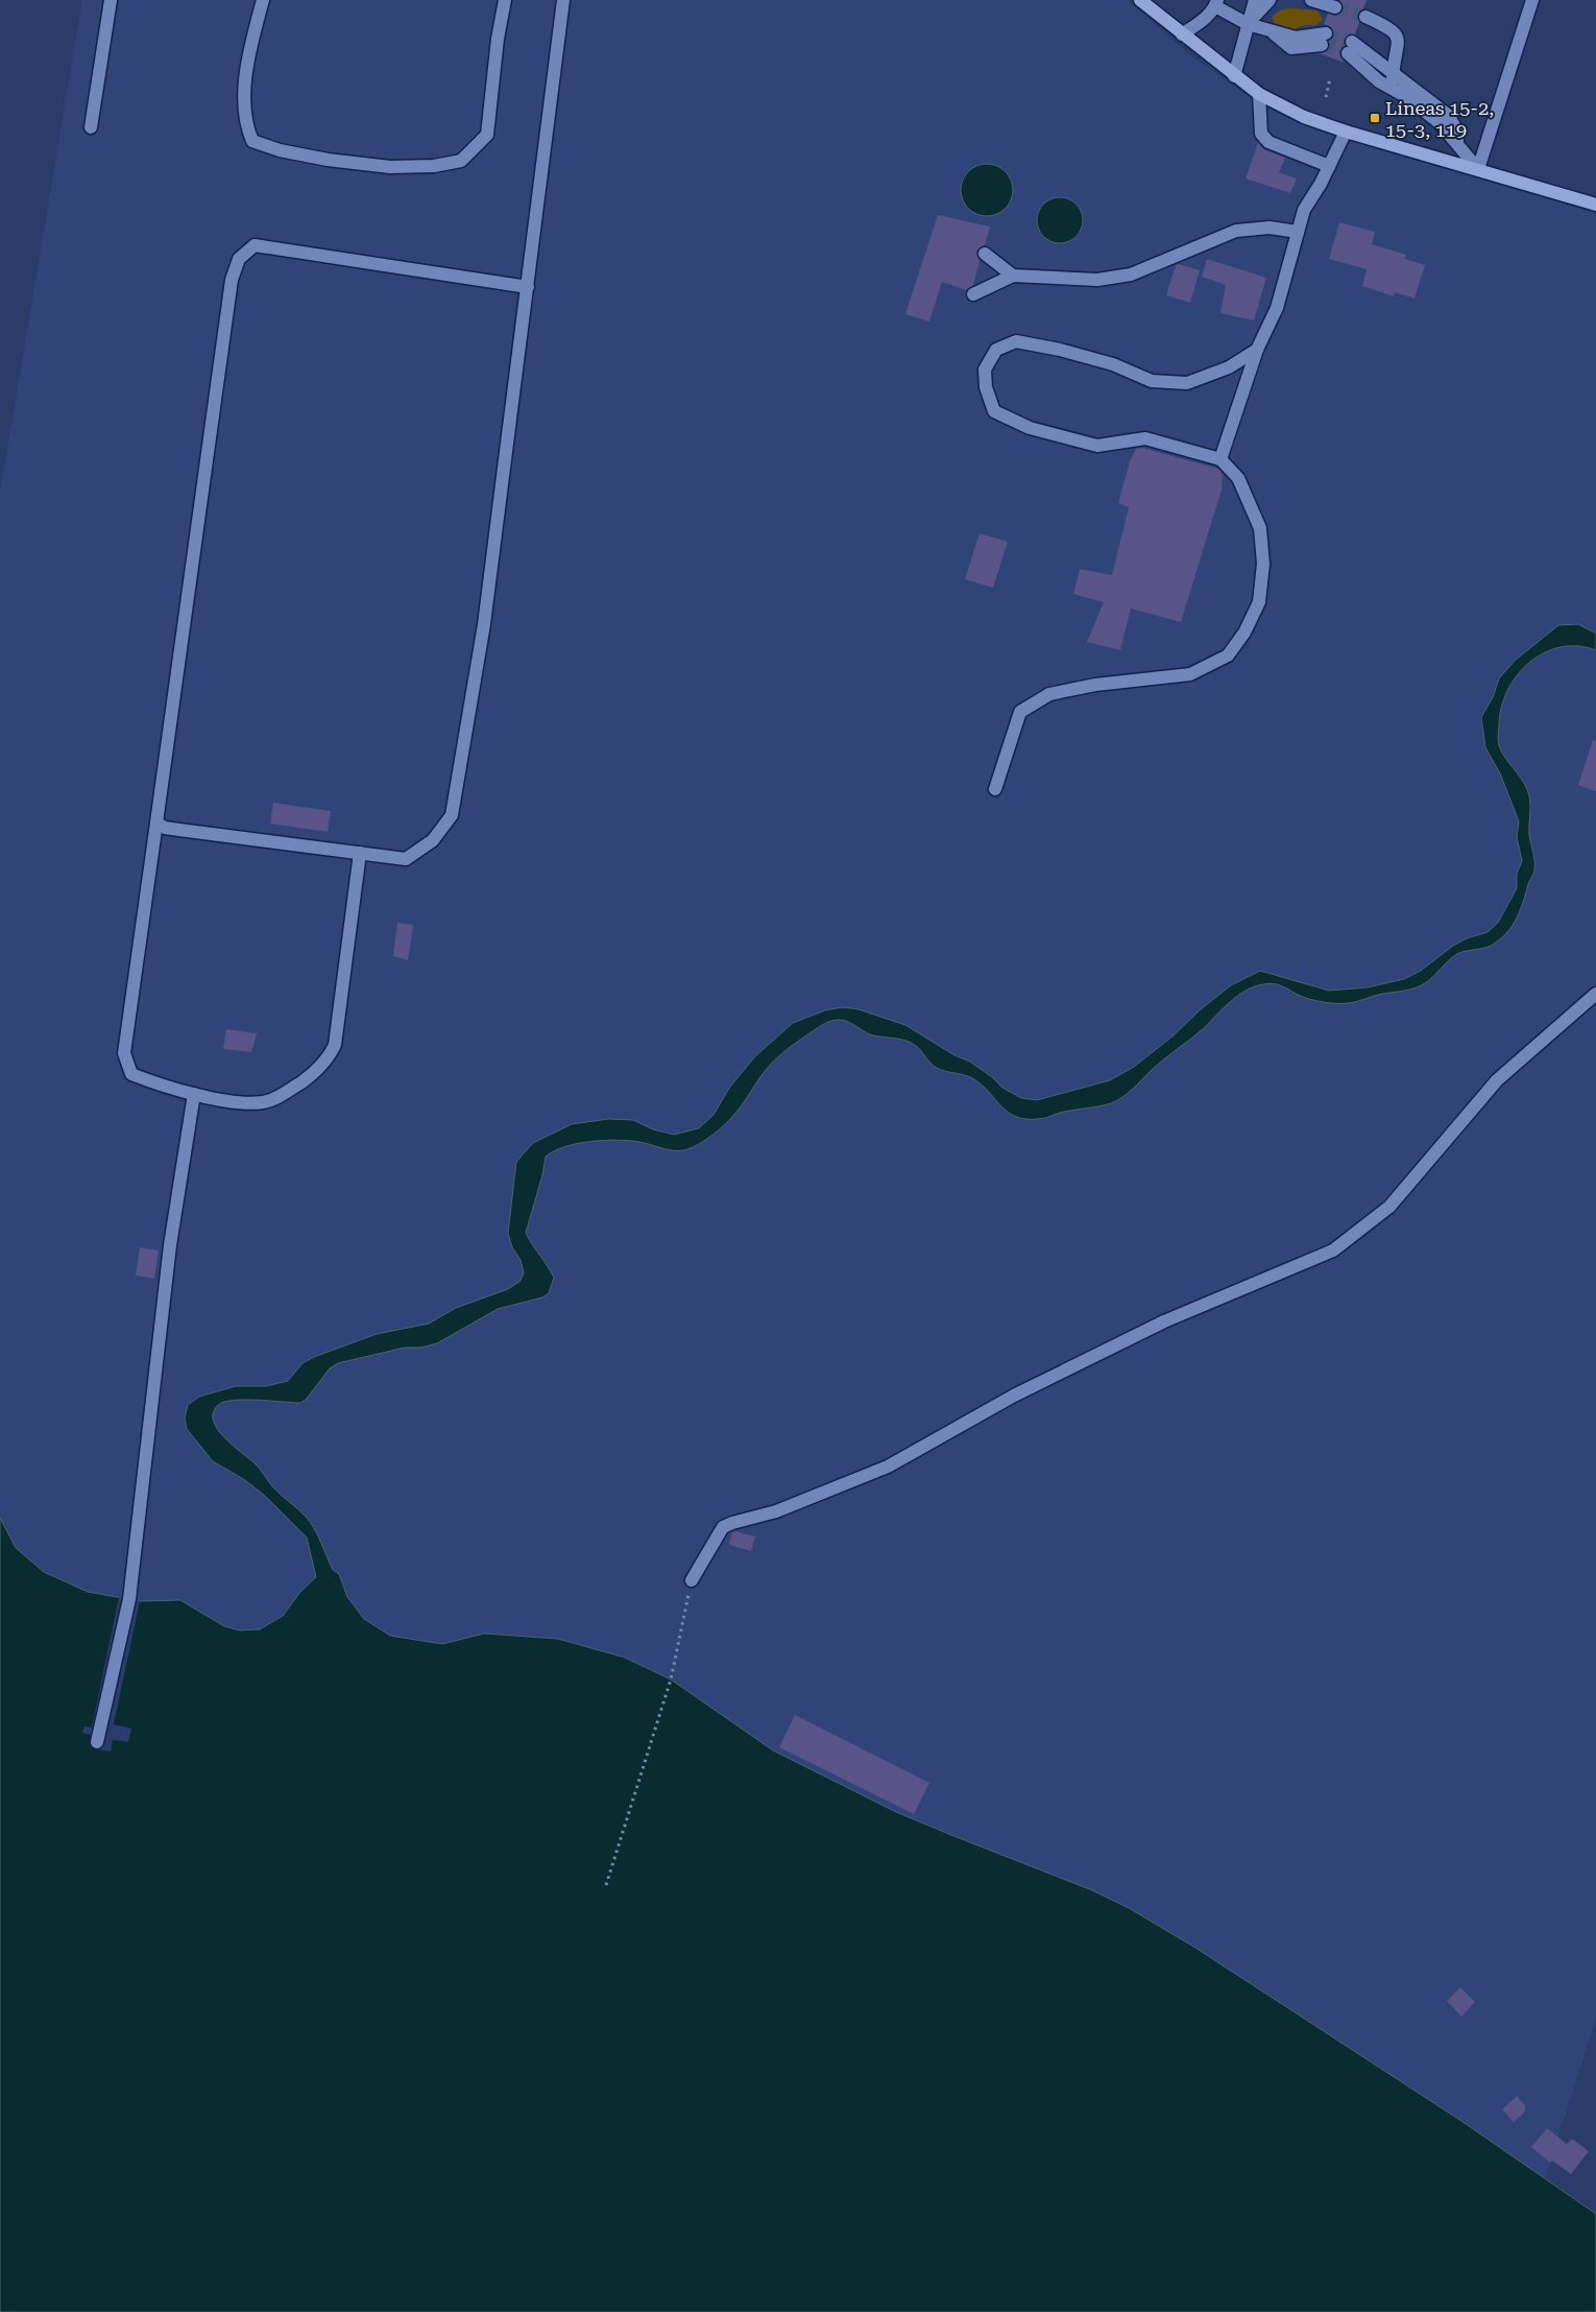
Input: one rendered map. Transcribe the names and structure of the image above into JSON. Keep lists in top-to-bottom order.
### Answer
{
  "places": {
    "transit": ["Líneas 15-2, 15-3, 119"]
  }
}
